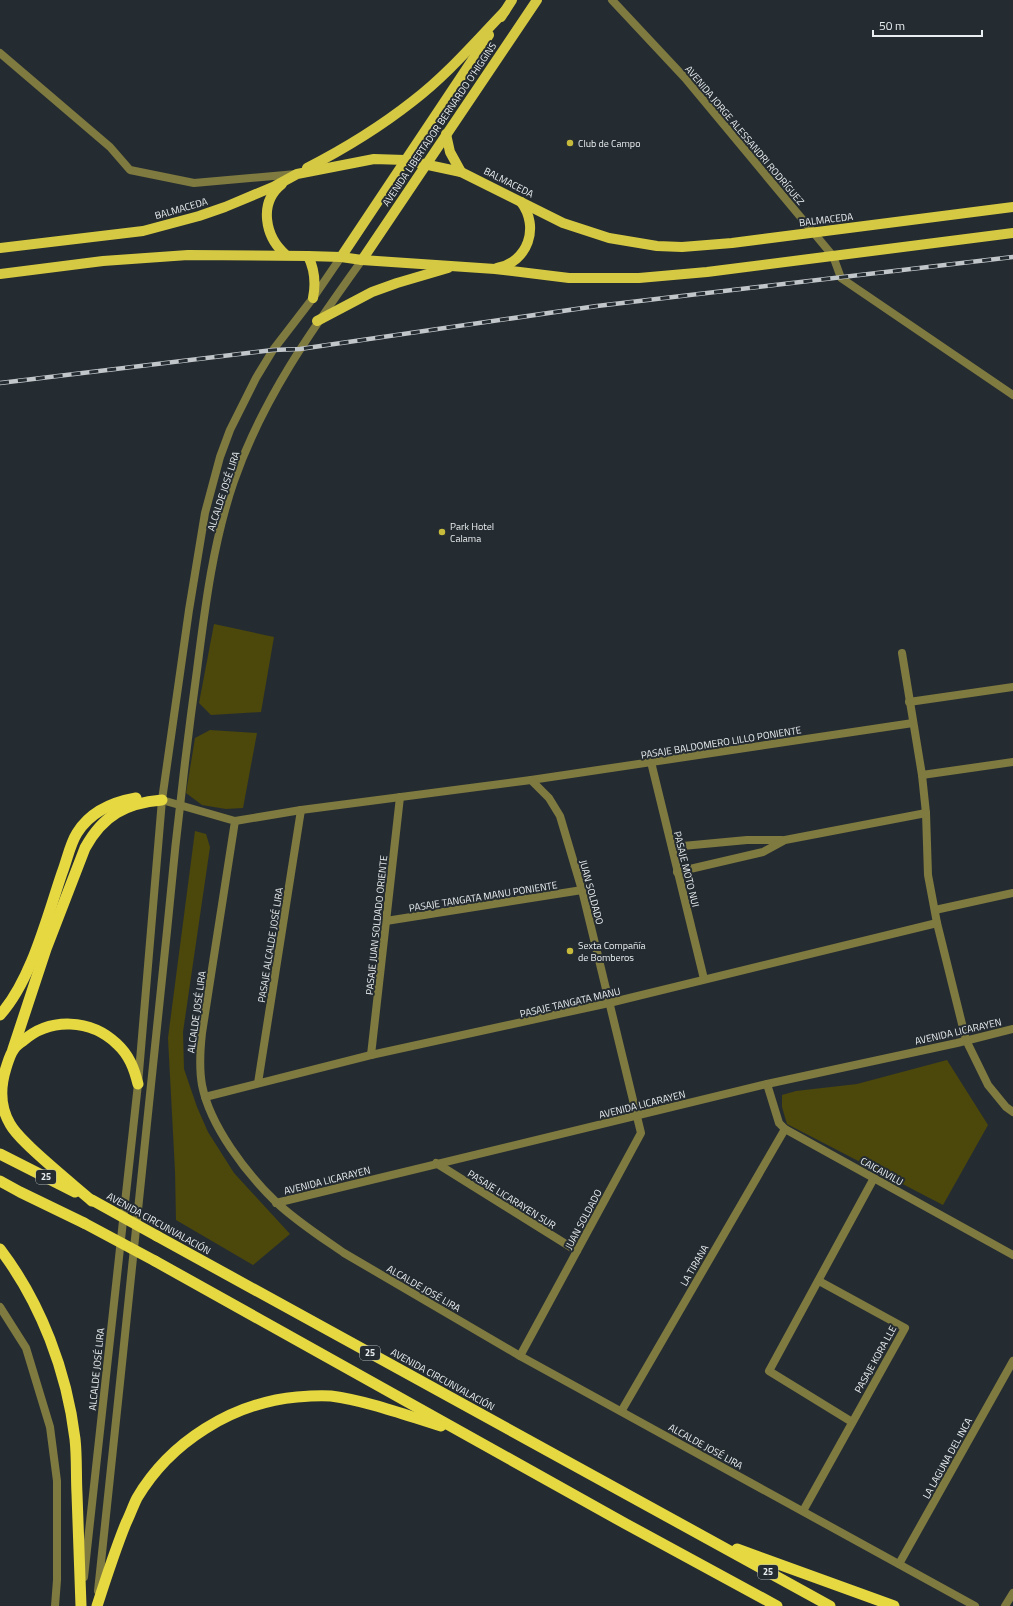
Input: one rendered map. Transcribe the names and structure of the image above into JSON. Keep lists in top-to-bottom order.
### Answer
{
  "streets": {
    "highway": ["25", "AVENIDA CIRCUNVALACIÓN"],
    "main road": ["AVENIDA LIBERTADOR BERNARDO O'HIGGINS", "BALMACEDA"],
    "street": [
      "AVENIDA JORGE ALESSANDRI RODRÍGUEZ",
      "ALCALDE JOSÉ LIRA",
      "PASAJE BALDOMERO LILLO PONIENTE",
      "PASAJE MOTO NUI",
      "JUAN SOLDADO",
      "PASAJE TANGATA MANU PONIENTE",
      "PASAJE JUAN SOLDADO ORIENTE",
      "PASAJE ALCALDE JOSÉ LIRA",
      "PASAJE TANGATA MANU",
      "AVENIDA LICARAYEN",
      "CAICAIVILU",
      "PASAJE LICARAYEN SUR",
      "LA TIRANA",
      "PASAJE KORA LLE",
      "LA LAGUNA DEL INCA"
    ]
  },
  "crossings": [
    ["AVENIDA LIBERTADOR BERNARDO O'HIGGINS", "BALMACEDA"],
    ["AVENIDA LIBERTADOR BERNARDO O'HIGGINS", "ALCALDE JOSÉ LIRA"],
    ["AVENIDA JORGE ALESSANDRI RODRÍGUEZ", "BALMACEDA"],
    ["ALCALDE JOSÉ LIRA", "JUAN SOLDADO"],
    ["ALCALDE JOSÉ LIRA", "PASAJE TANGATA MANU"],
    ["ALCALDE JOSÉ LIRA", "AVENIDA LICARAYEN"],
    ["ALCALDE JOSÉ LIRA", "LA TIRANA"],
    ["ALCALDE JOSÉ LIRA", "PASAJE KORA LLE"],
    ["ALCALDE JOSÉ LIRA", "LA LAGUNA DEL INCA"],
    ["PASAJE BALDOMERO LILLO PONIENTE", "PASAJE MOTO NUI"],
    ["PASAJE BALDOMERO LILLO PONIENTE", "JUAN SOLDADO"],
    ["PASAJE MOTO NUI", "PASAJE TANGATA MANU"],
    ["JUAN SOLDADO", "PASAJE TANGATA MANU PONIENTE"],
    ["JUAN SOLDADO", "PASAJE TANGATA MANU"],
    ["JUAN SOLDADO", "AVENIDA LICARAYEN"],
    ["JUAN SOLDADO", "PASAJE LICARAYEN SUR"],
    ["PASAJE TANGATA MANU PONIENTE", "PASAJE JUAN SOLDADO ORIENTE"],
    ["PASAJE JUAN SOLDADO ORIENTE", "PASAJE TANGATA MANU"],
    ["PASAJE ALCALDE JOSÉ LIRA", "PASAJE TANGATA MANU"],
    ["AVENIDA LICARAYEN", "PASAJE LICARAYEN SUR"],
    ["CAICAIVILU", "LA TIRANA"]
  ],
  "places": ["Club de Campo", "Park Hotel Calama", "Sexta Compañía de Bomberos"],
  "scale_bar": "50 m"
}
